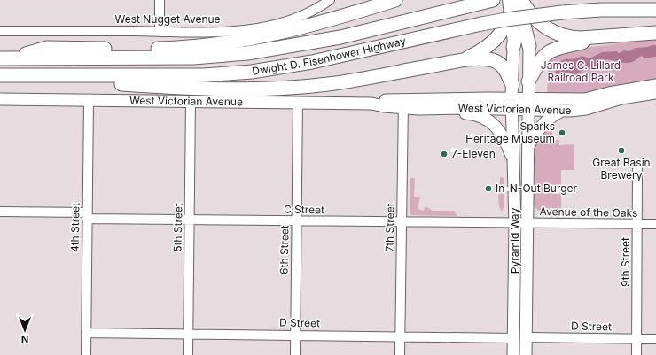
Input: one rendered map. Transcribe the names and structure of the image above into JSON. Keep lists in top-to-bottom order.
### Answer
{
  "streets": {
    "highway": ["Dwight D. Eisenhower Highway"],
    "main road": ["West Victorian Avenue", "Pyramid Way"],
    "street": [
      "West Nugget Avenue",
      "C Street",
      "Avenue of the Oaks",
      "4th Street",
      "5th Street",
      "7th Street",
      "6th Street",
      "9th Street",
      "D Street"
    ]
  },
  "crossings": [
    ["West Victorian Avenue", "4th Street"],
    ["West Victorian Avenue", "5th Street"],
    ["West Victorian Avenue", "7th Street"],
    ["West Victorian Avenue", "Pyramid Way"],
    ["West Victorian Avenue", "6th Street"],
    ["C Street", "Avenue of the Oaks"],
    ["C Street", "4th Street"],
    ["C Street", "5th Street"],
    ["C Street", "7th Street"],
    ["C Street", "Pyramid Way"],
    ["C Street", "6th Street"],
    ["Avenue of the Oaks", "Pyramid Way"],
    ["Avenue of the Oaks", "9th Street"],
    ["4th Street", "D Street"],
    ["5th Street", "D Street"],
    ["7th Street", "D Street"],
    ["Pyramid Way", "D Street"],
    ["6th Street", "D Street"],
    ["9th Street", "D Street"]
  ],
  "parks": ["James C. Lillard Railroad Park"],
  "places": [
    "Sparks Heritage Museum",
    "Great Basin Brewery",
    "7-Eleven",
    "In-N-Out Burger"
  ],
  "north": "bottom"
}
